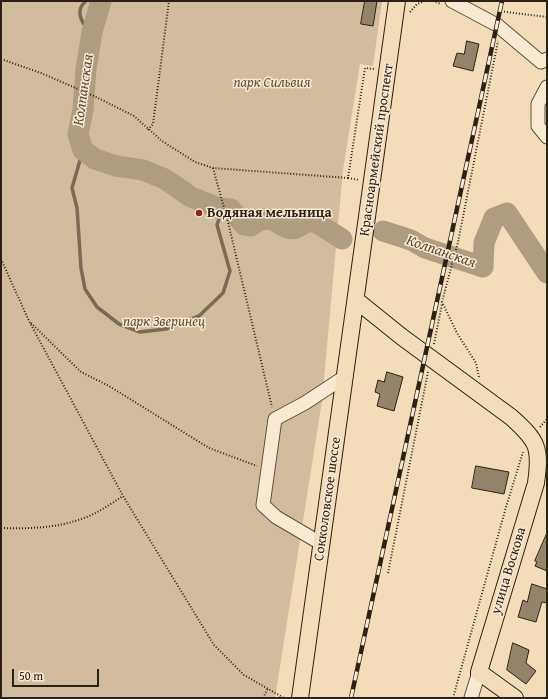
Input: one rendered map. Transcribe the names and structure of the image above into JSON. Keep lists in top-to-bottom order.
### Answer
{
  "streets": {
    "main road": ["Красноармейский проспект", "Сокколовское шоссе", "улица Воскова"]
  },
  "crossings": [
    ["Красноармейский проспект", "Сокколовское шоссе"]
  ],
  "water": ["Колпанская"],
  "parks": ["парк Сильвия", "парк Зверинец"],
  "places": ["Водяная мельница"],
  "scale_bar": "50 m"
}
